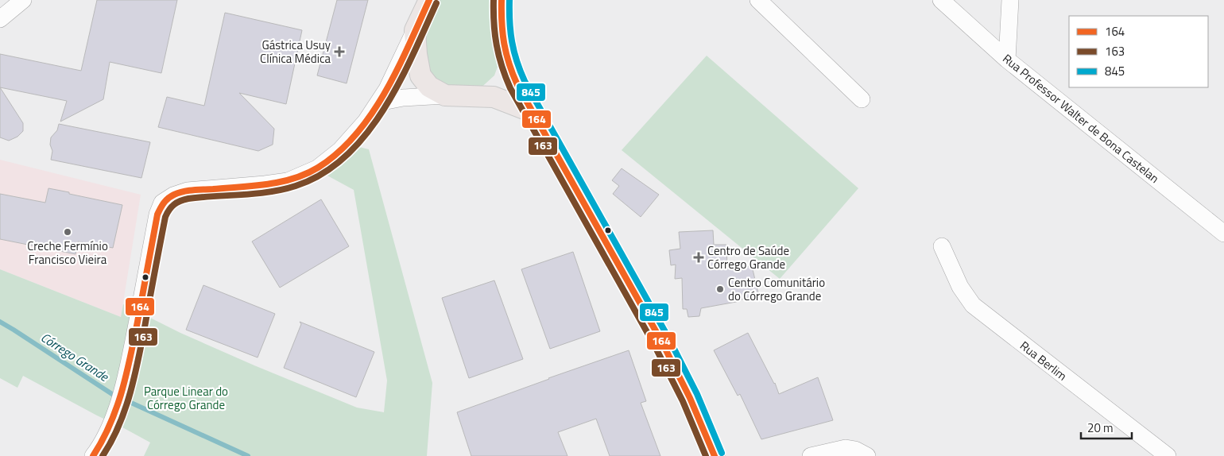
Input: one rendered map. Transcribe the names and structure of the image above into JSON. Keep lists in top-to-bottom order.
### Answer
{
  "streets": {
    "street": ["Rua Professor Walter de Bona Castelan", "Rua Berlim"]
  },
  "water": ["Córrego Grande"],
  "parks": ["Parque Linear do Córrego Grande"],
  "places": {
    "health": ["Gástrica Usuy Clínica Médica", "Centro de Saúde Córrego Grande"],
    "other": ["Creche Fermínio Francisco Vieira", "Centro Comunitário do Córrego Grande"]
  },
  "lines": ["transit line 164", "transit line 163", "transit line 845"],
  "legend": ["164", "163", "845"],
  "scale_bar": "20 m"
}
